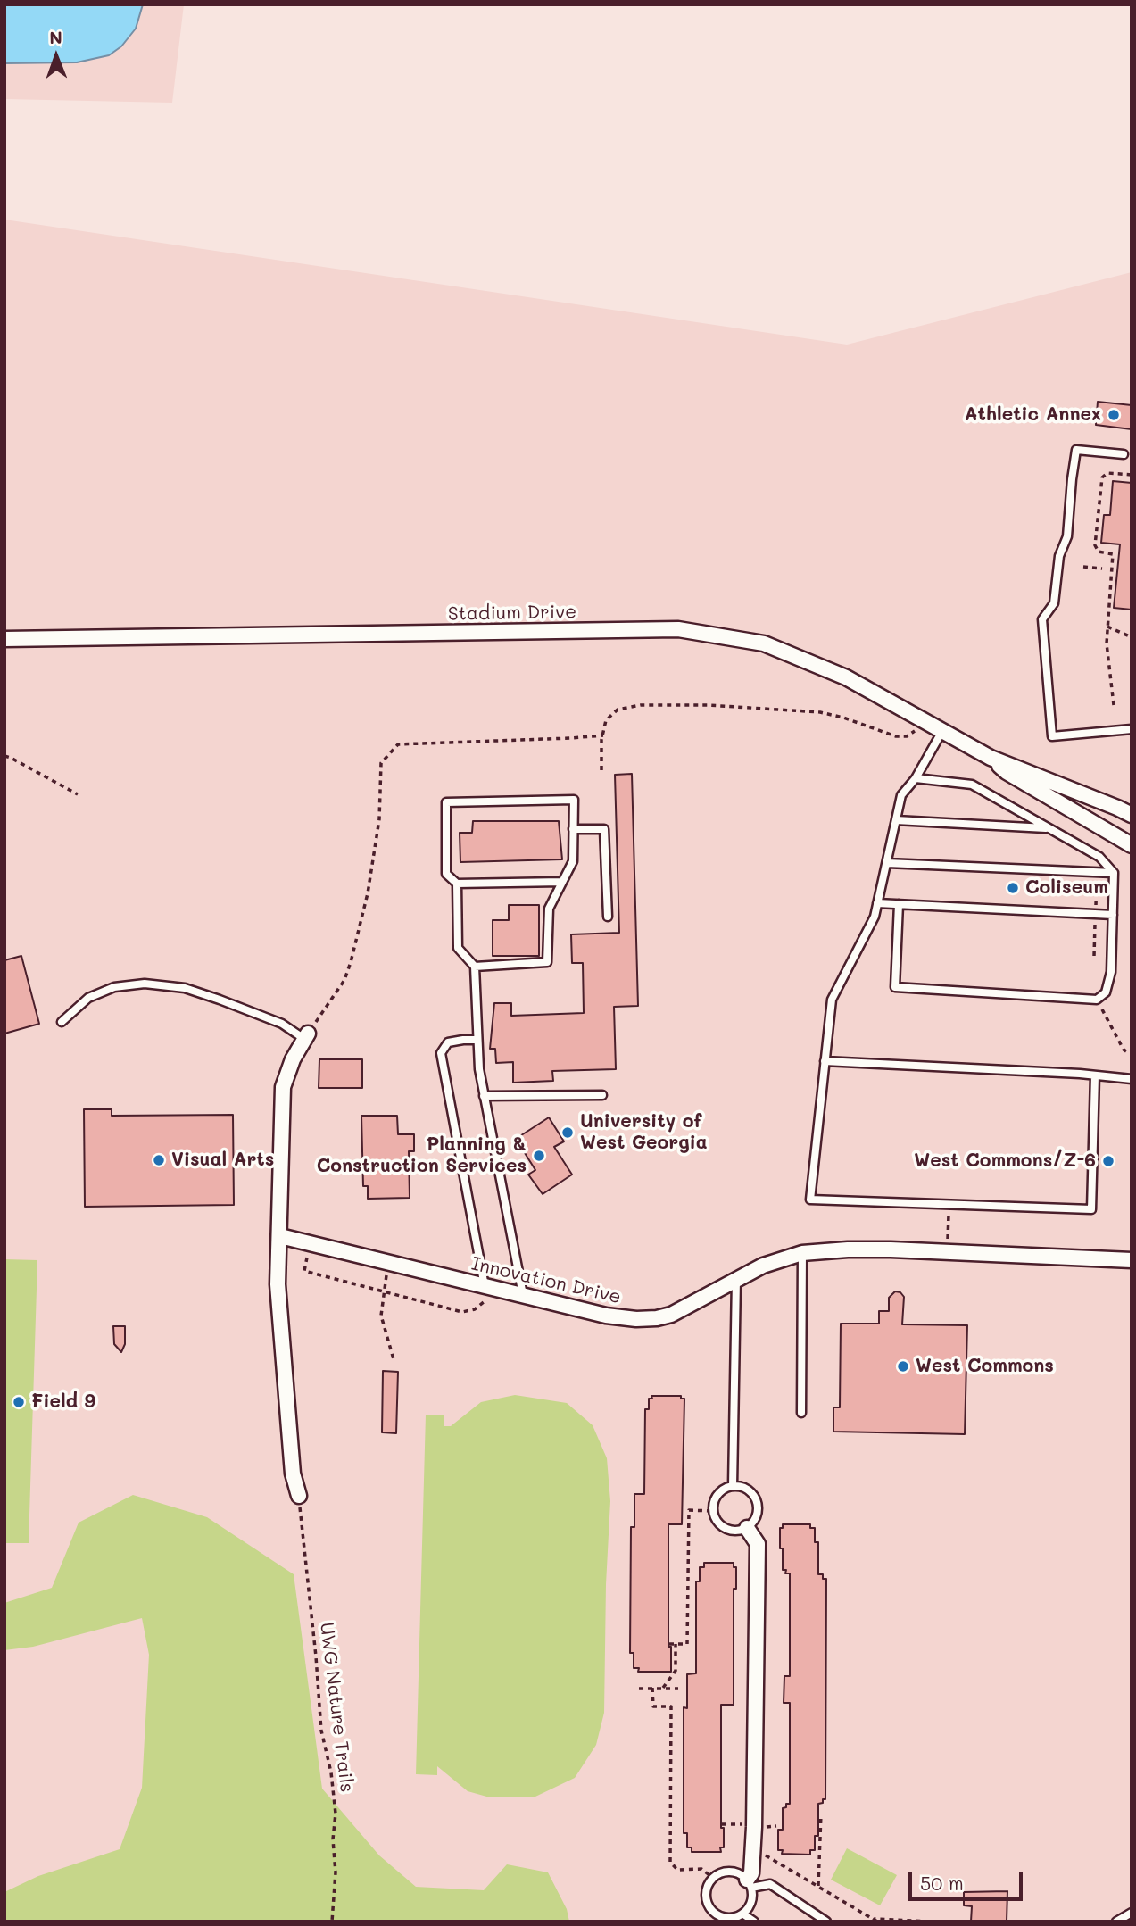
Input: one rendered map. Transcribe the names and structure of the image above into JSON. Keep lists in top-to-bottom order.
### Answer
{
  "streets": {
    "street": ["Stadium Drive", "Innovation Drive"],
    "path": ["UWG Nature Trails"]
  },
  "places": [
    "Athletic Annex",
    "Coliseum",
    "University of West Georgia",
    "Planning & Construction Services",
    "Visual Arts",
    "West Commons/Z-6",
    "West Commons",
    "Field 9"
  ],
  "scale_bar": "50 m",
  "north": "top"
}
